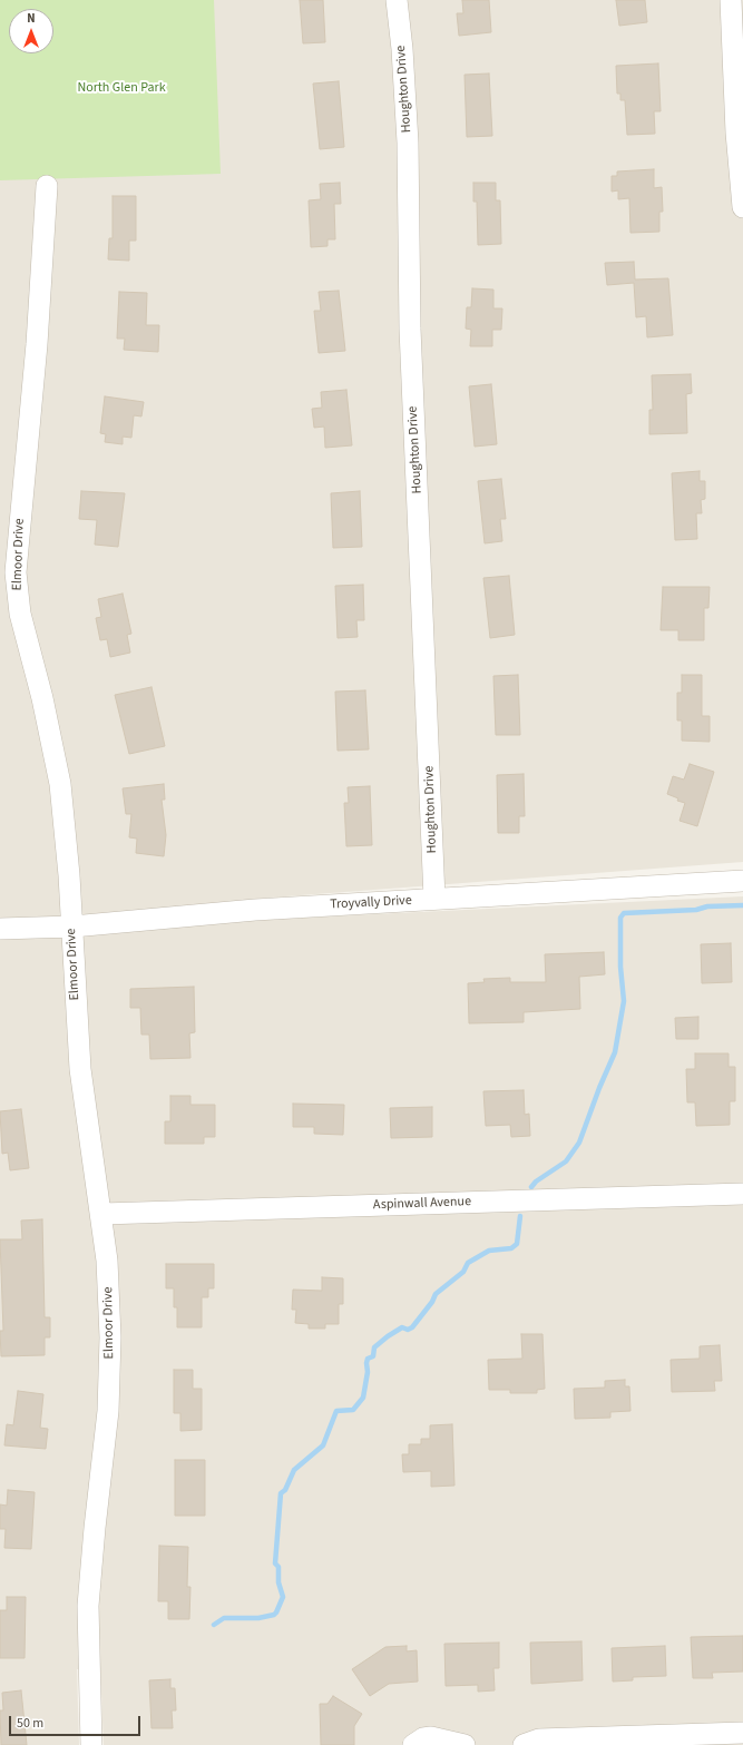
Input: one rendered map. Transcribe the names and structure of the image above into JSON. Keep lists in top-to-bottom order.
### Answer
{
  "streets": {
    "street": [
      "Houghton Drive",
      "Elmoor Drive",
      "Troyvally Drive",
      "Aspinwall Avenue"
    ]
  },
  "crossings": [
    ["Houghton Drive", "Troyvally Drive"],
    ["Elmoor Drive", "Troyvally Drive"],
    ["Elmoor Drive", "Aspinwall Avenue"]
  ],
  "parks": ["North Glen Park"],
  "scale_bar": "50 m",
  "north": "top"
}
